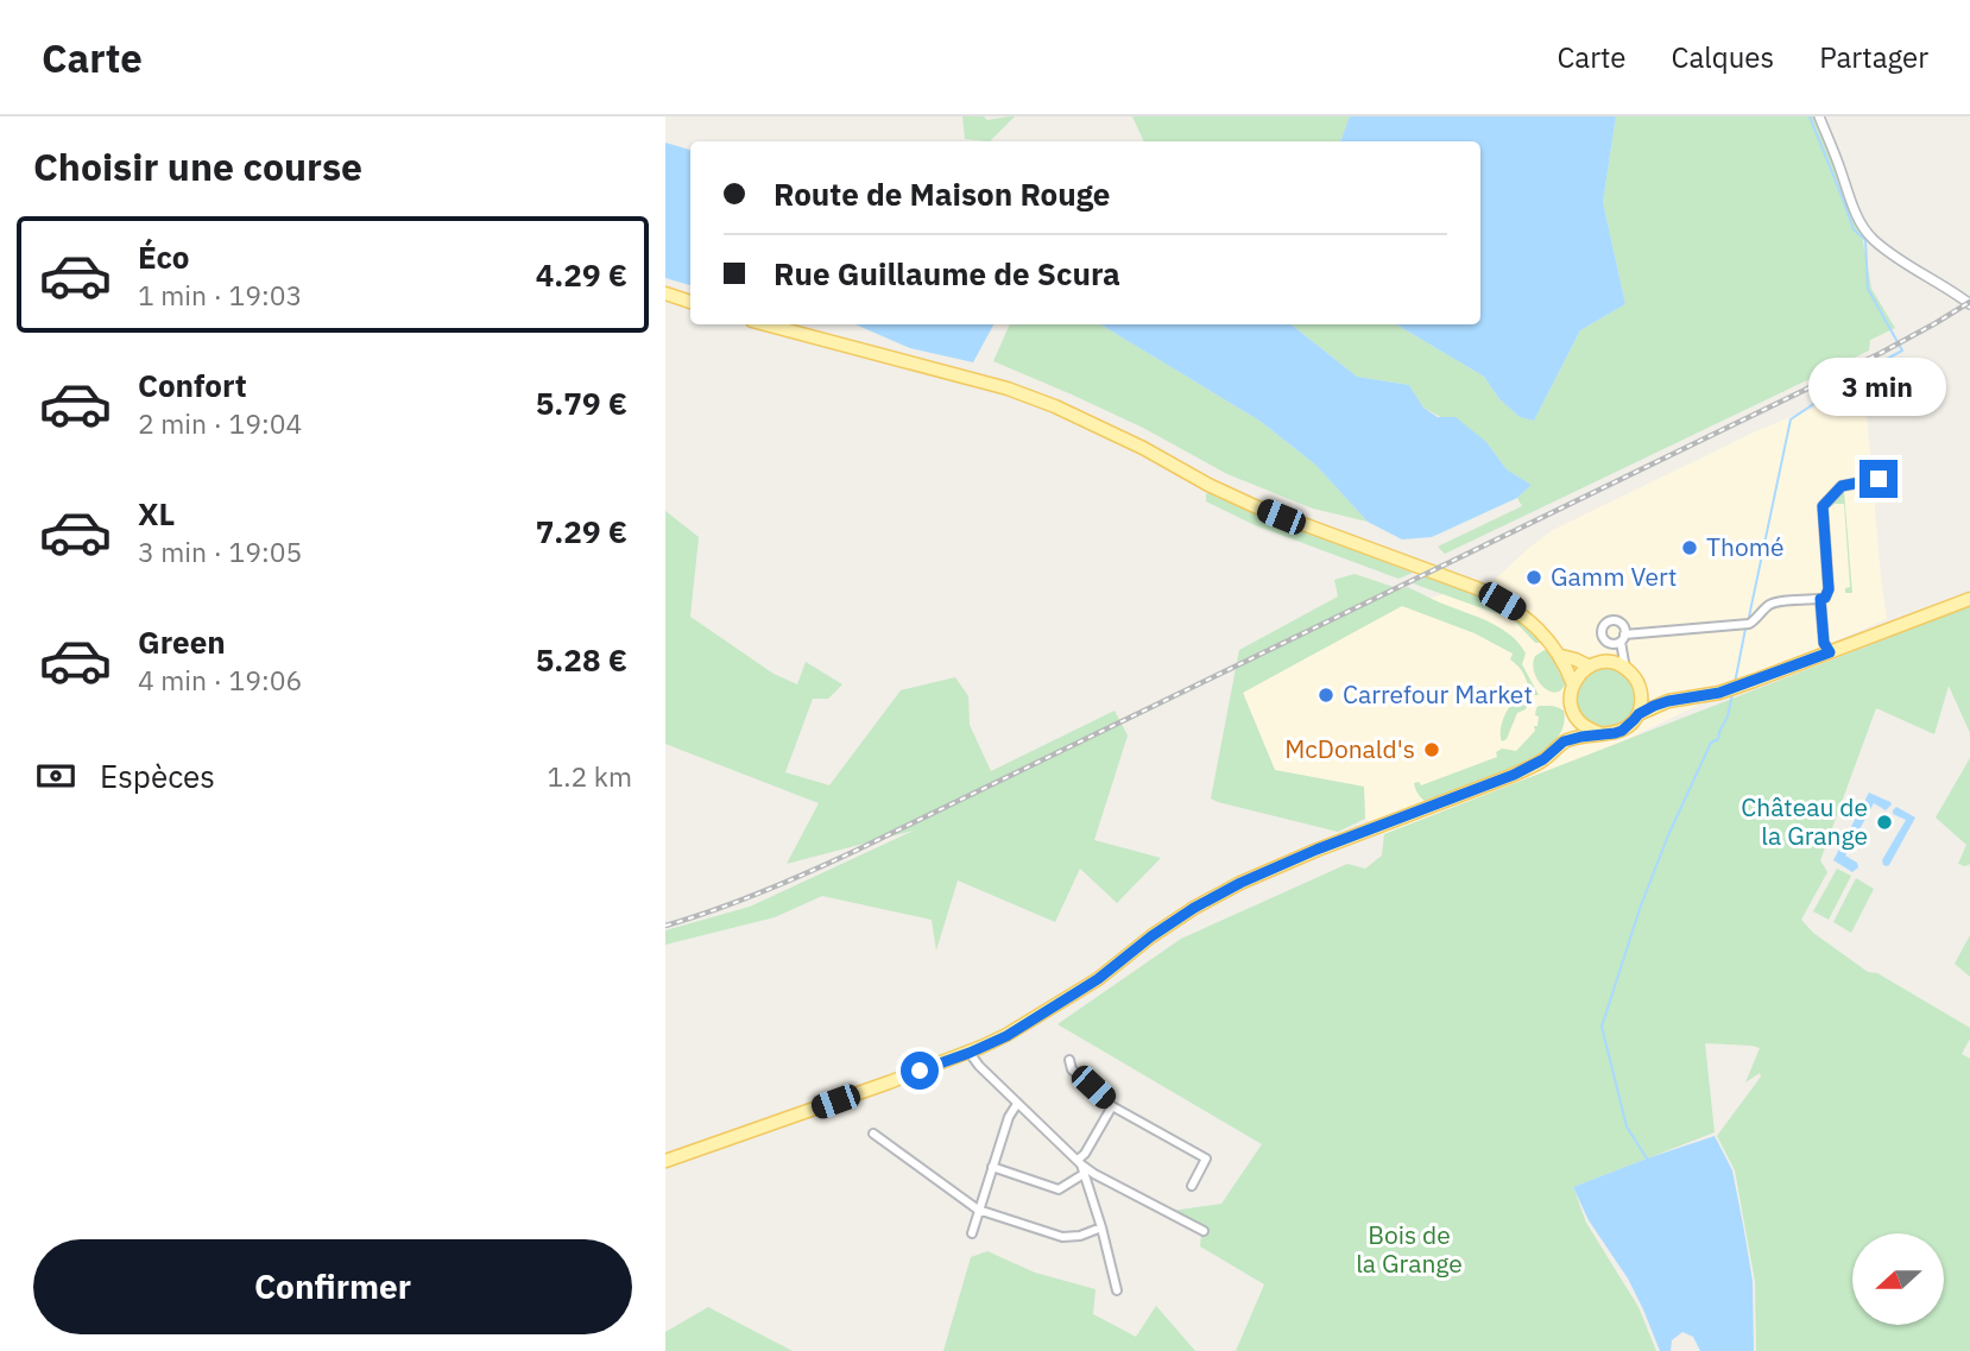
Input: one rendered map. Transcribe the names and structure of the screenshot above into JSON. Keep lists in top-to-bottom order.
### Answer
{
  "parks": ["Bois de la Grange"],
  "places": [
    "Thomé",
    "Gamm Vert",
    "Carrefour Market",
    "McDonald's",
    "Château de la Grange"
  ],
  "north": "left",
  "page": {
    "header": "Carte",
    "nav": ["Carte", "Calques", "Partager"],
    "heading": "Choisir une course",
    "banner": ["Route de Maison Rouge", "Rue Guillaume de Scura"],
    "list": [
      {
        "name": "Éco",
        "note": "1 min · 19:03",
        "value": "4.29 €"
      },
      {
        "name": "Confort",
        "note": "2 min · 19:04",
        "value": "5.79 €"
      },
      {
        "name": "XL",
        "note": "3 min · 19:05",
        "value": "7.29 €"
      },
      {
        "name": "Green",
        "note": "4 min · 19:06",
        "value": "5.28 €"
      }
    ],
    "bubble": "3 min",
    "pay": ["Espèces", "1.2 km"],
    "buttons": "Confirmer"
  }
}
